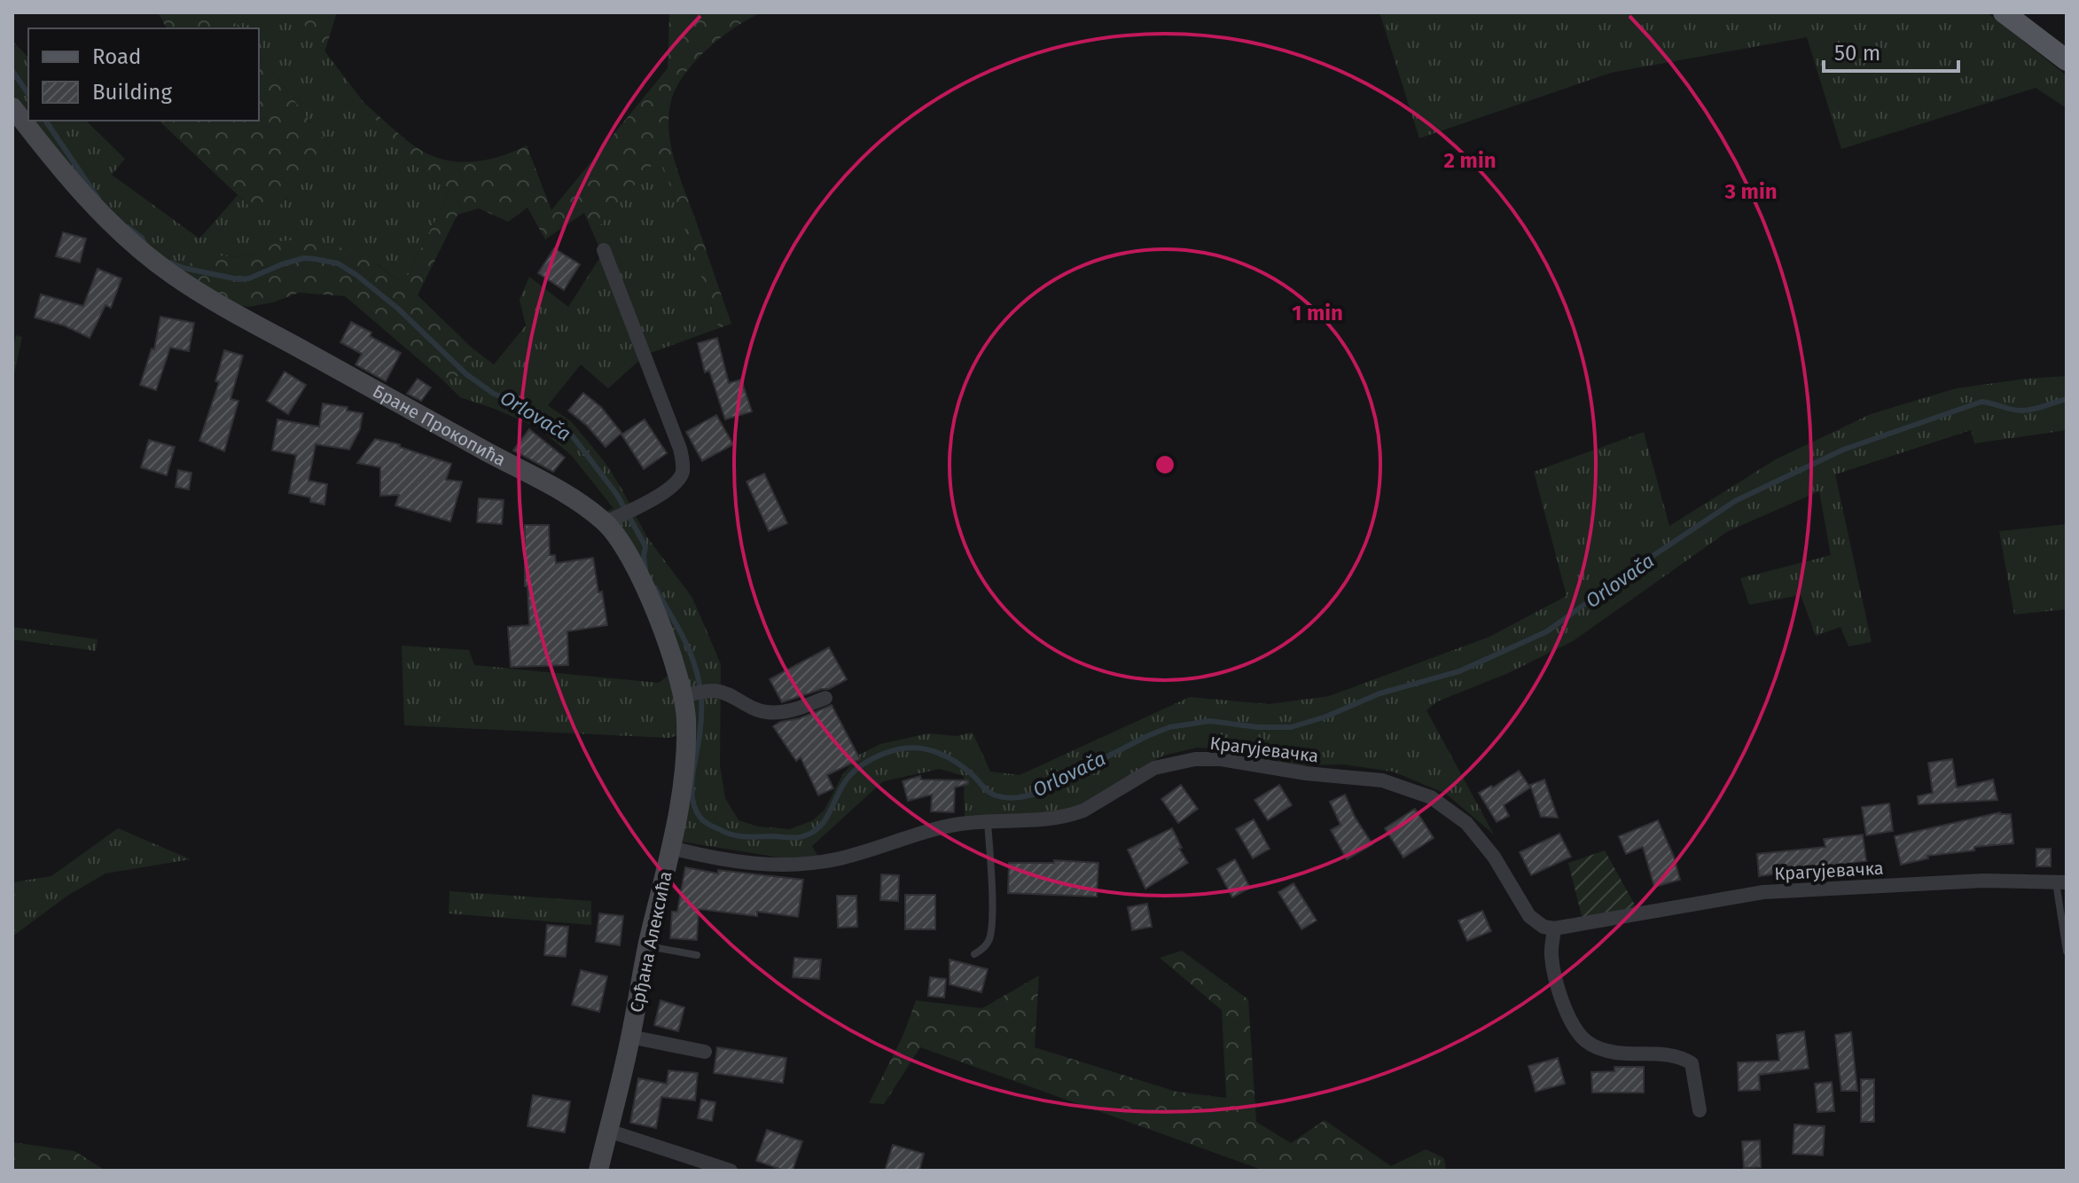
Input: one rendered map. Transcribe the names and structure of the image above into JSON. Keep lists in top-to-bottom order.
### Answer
{
  "streets": {
    "street": ["Бране Прокопића", "Крагујевачка", "Срђана Алексића"]
  },
  "crossings": [
    ["Бране Прокопића", "Крагујевачка"],
    ["Бране Прокопића", "Срђана Алексића"],
    ["Крагујевачка", "Срђана Алексића"]
  ],
  "water": ["Orlovača"],
  "legend": ["Road", "Building"],
  "scale_bar": "50 m",
  "rings": ["2 min", "3 min", "1 min"]
}
